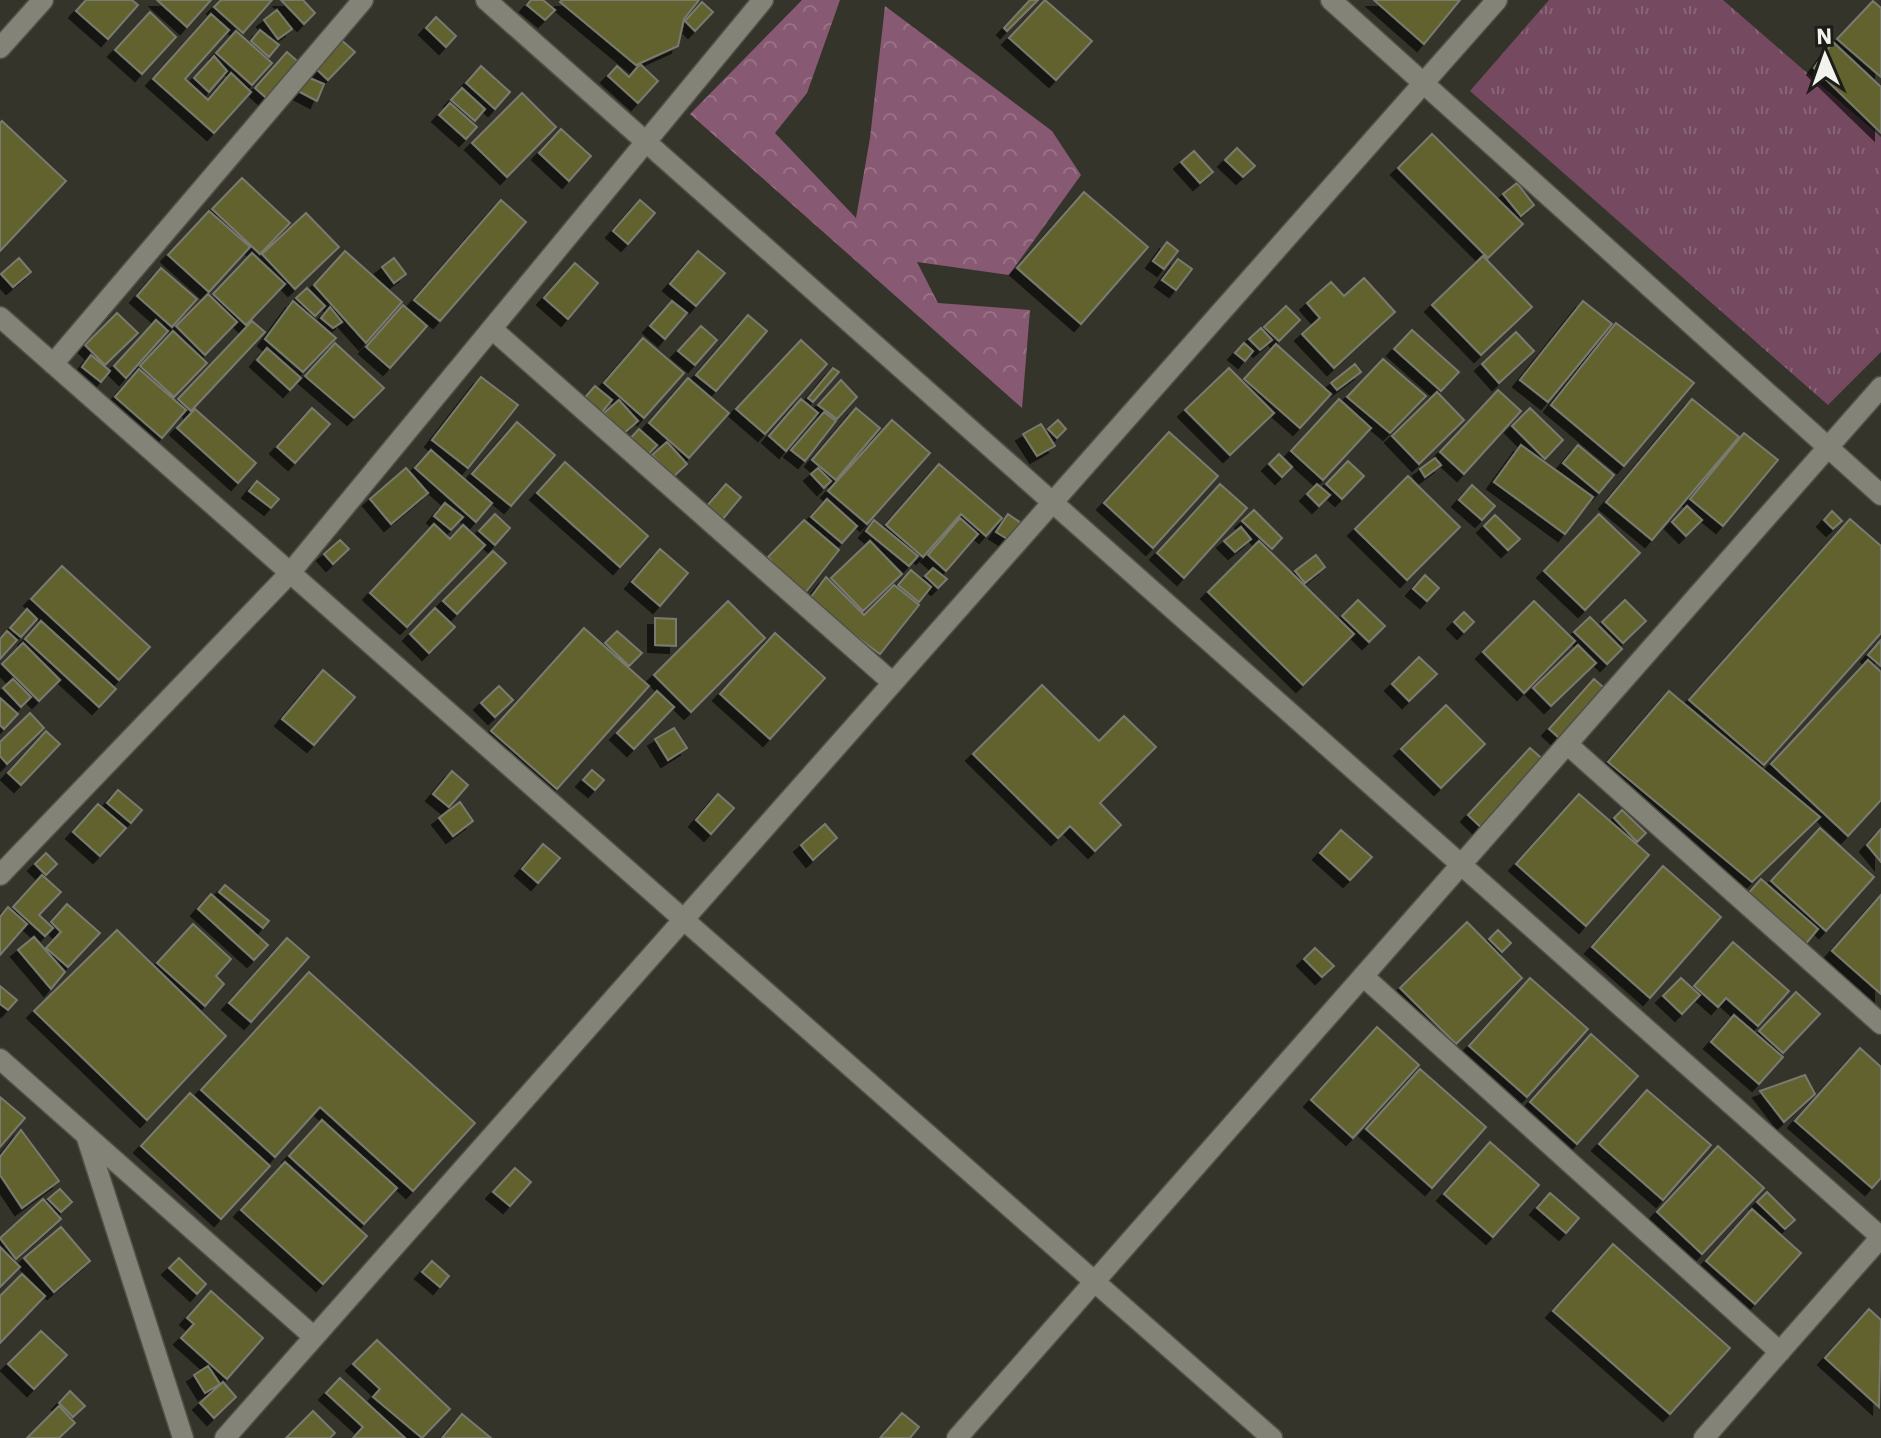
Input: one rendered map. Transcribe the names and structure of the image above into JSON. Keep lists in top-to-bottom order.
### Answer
{
  "north": "top"
}
